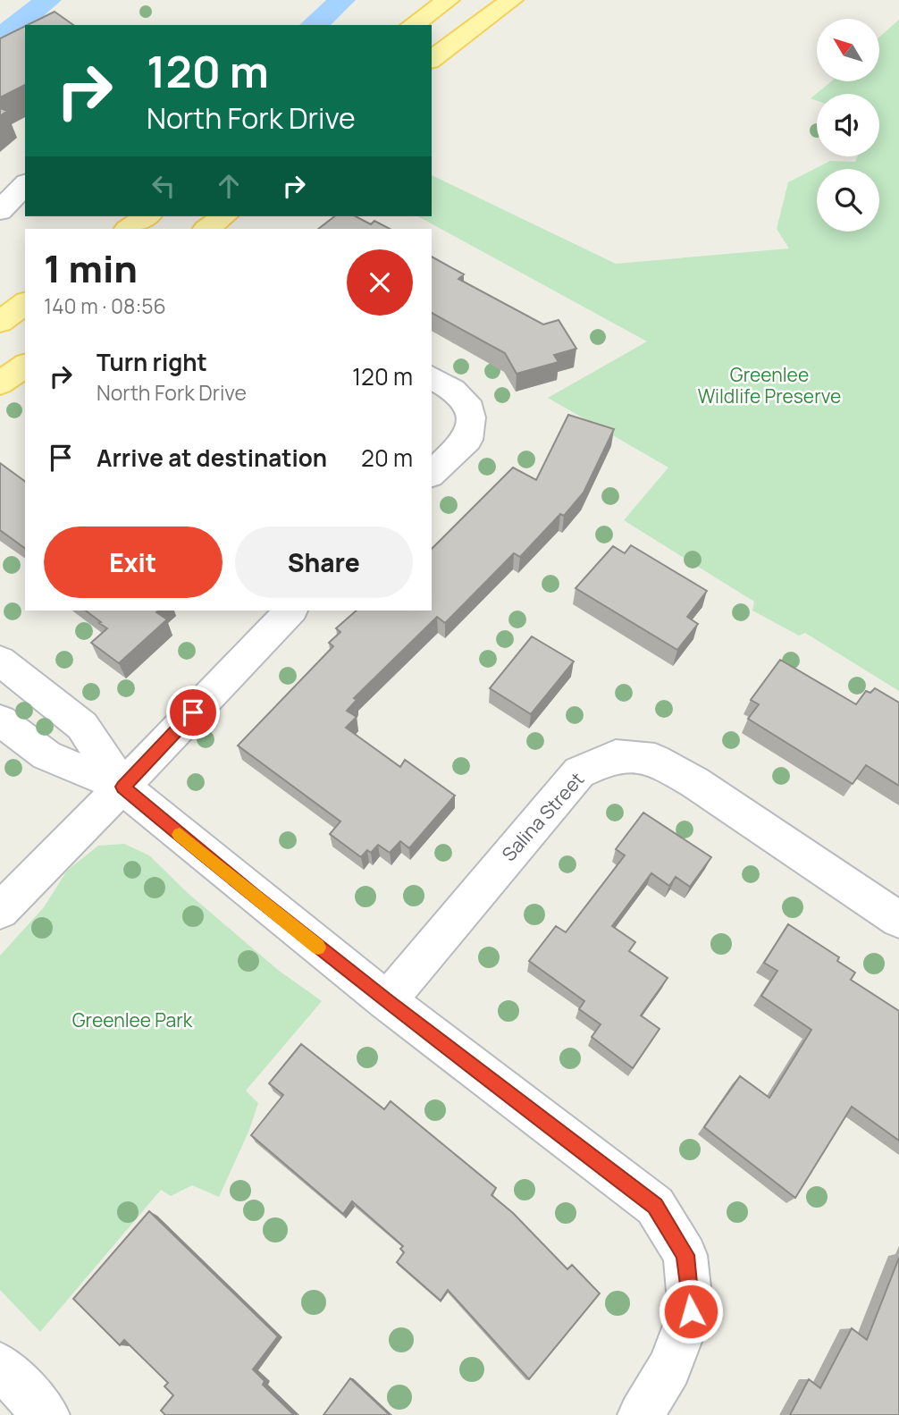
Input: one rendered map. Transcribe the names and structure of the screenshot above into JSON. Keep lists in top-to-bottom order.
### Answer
{
  "streets": {
    "street": ["Salina Street"]
  },
  "parks": ["Greenlee Wildlife Preserve", "Greenlee Park"],
  "north": "top left",
  "page": {
    "turn": ["120 m", "North Fork Drive"],
    "heading": ["1 min", "140 m · 08:56"],
    "list": [
      {
        "name": "Turn right",
        "note": "North Fork Drive",
        "value": "120 m"
      },
      {
        "name": "Arrive at destination",
        "value": "20 m"
      }
    ],
    "buttons": ["Exit", "Share"]
  }
}
